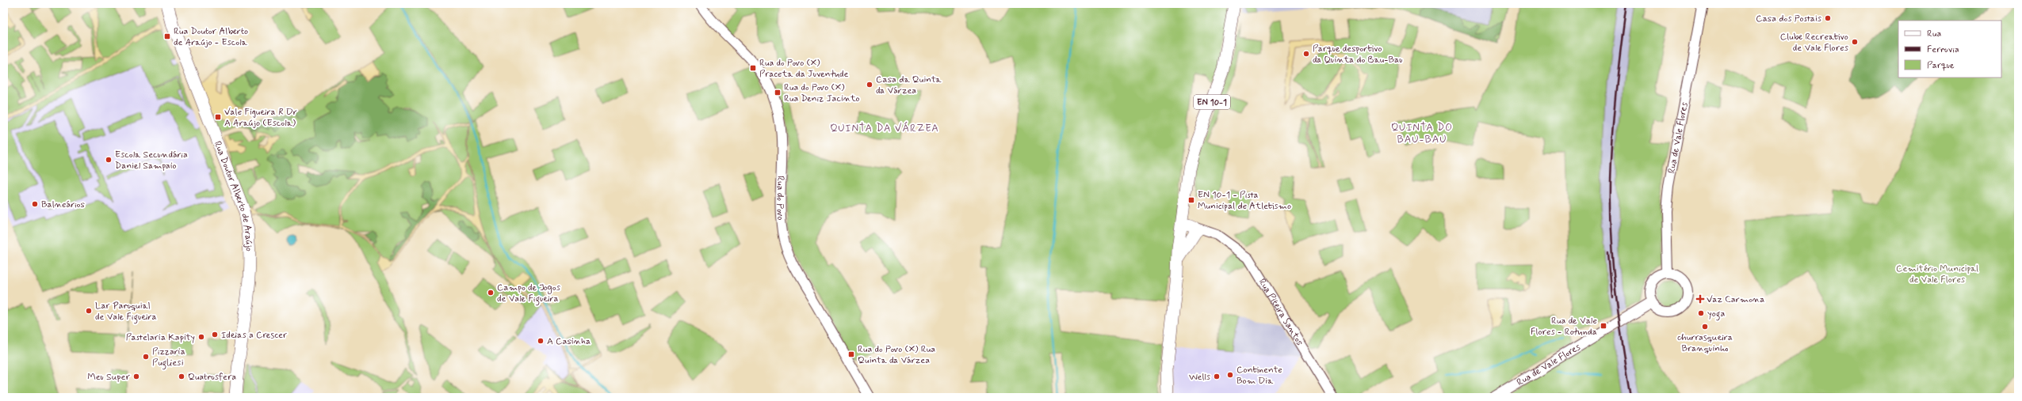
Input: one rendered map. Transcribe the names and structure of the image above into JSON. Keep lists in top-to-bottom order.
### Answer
{
  "streets": {
    "main road": ["EN 10-1", "Rua Doutor Alberto de Araújo"],
    "street": ["Rua de Vale Flores", "Rua do Povo", "Rua Piteira Santos"]
  },
  "crossings": [
    ["EN 10-1", "Rua Piteira Santos"]
  ],
  "districts": ["QUINTA DO BAU-BAU", "QUINTA DA VÁRZEA"],
  "parks": ["Cemitério Municipal de Vale Flores"],
  "places": {
    "other": [
      "Casa dos Postais",
      "Clube Recreativo de Vale Flores",
      "Parque desportivo da Quinta do Bau-Bau",
      "Casa da Quinta da Várzea",
      "Escola Secundária Daniel Sampaio",
      "Balneários",
      "Campo de Jogos de Vale Figueira",
      "Lar Paroquial de Vale Figueira",
      "yoga",
      "churrasqueira Branquinho",
      "Ideias a Crescer",
      "Pastelaria Kapity",
      "A Casinha",
      "Pizzaria Pugliesi",
      "Continente Bom Dia",
      "Meu Super",
      "Quatrosfera",
      "Wells"
    ],
    "transit": [
      "Rua Doutor Alberto de Araújo - Escola",
      "Rua do Povo (X) Praceta da Juventude",
      "Rua do Povo (X) Rua Deniz Jacinto",
      "Vale Figueira R Dr A Araújo (Escola)",
      "EN 10-1 - Pista Municipal de Atletismo",
      "Rua de Vale Flores - Rotunda",
      "Rua do Povo (X) Rua Quinta da Várzea"
    ],
    "health": ["Vaz Carmona"]
  },
  "legend": ["Rua", "Ferrovia", "Parque"]
}
